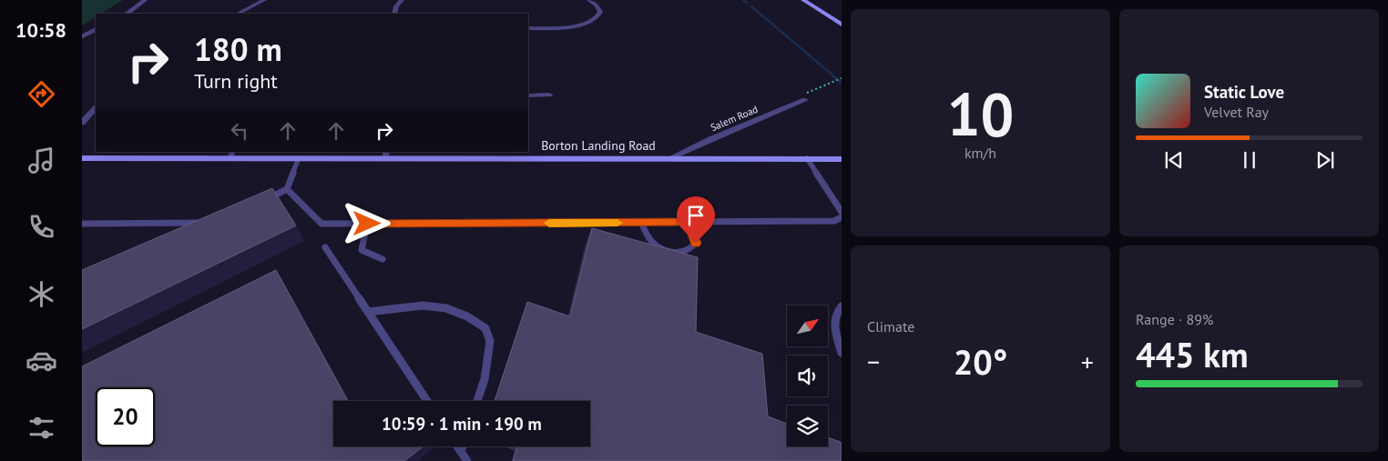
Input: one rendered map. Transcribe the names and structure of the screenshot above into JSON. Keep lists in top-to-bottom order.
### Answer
{
  "streets": {
    "street": ["Salem Road", "Borton Landing Road"]
  },
  "crossings": [
    ["Salem Road", "Borton Landing Road"]
  ],
  "north": "top right",
  "page": {
    "tabs": "10:58",
    "tile": [
      ["10", "km/h"],
      "Climate",
      ["Range · 89%", "445 km"]
    ],
    "turn": ["180 m", "Turn right"],
    "song": ["Static Love", "Velvet Ray"],
    "heat": ["−", "20°", "+"],
    "limit": "20",
    "trip": "10:59 · 1 min · 190 m"
  }
}
